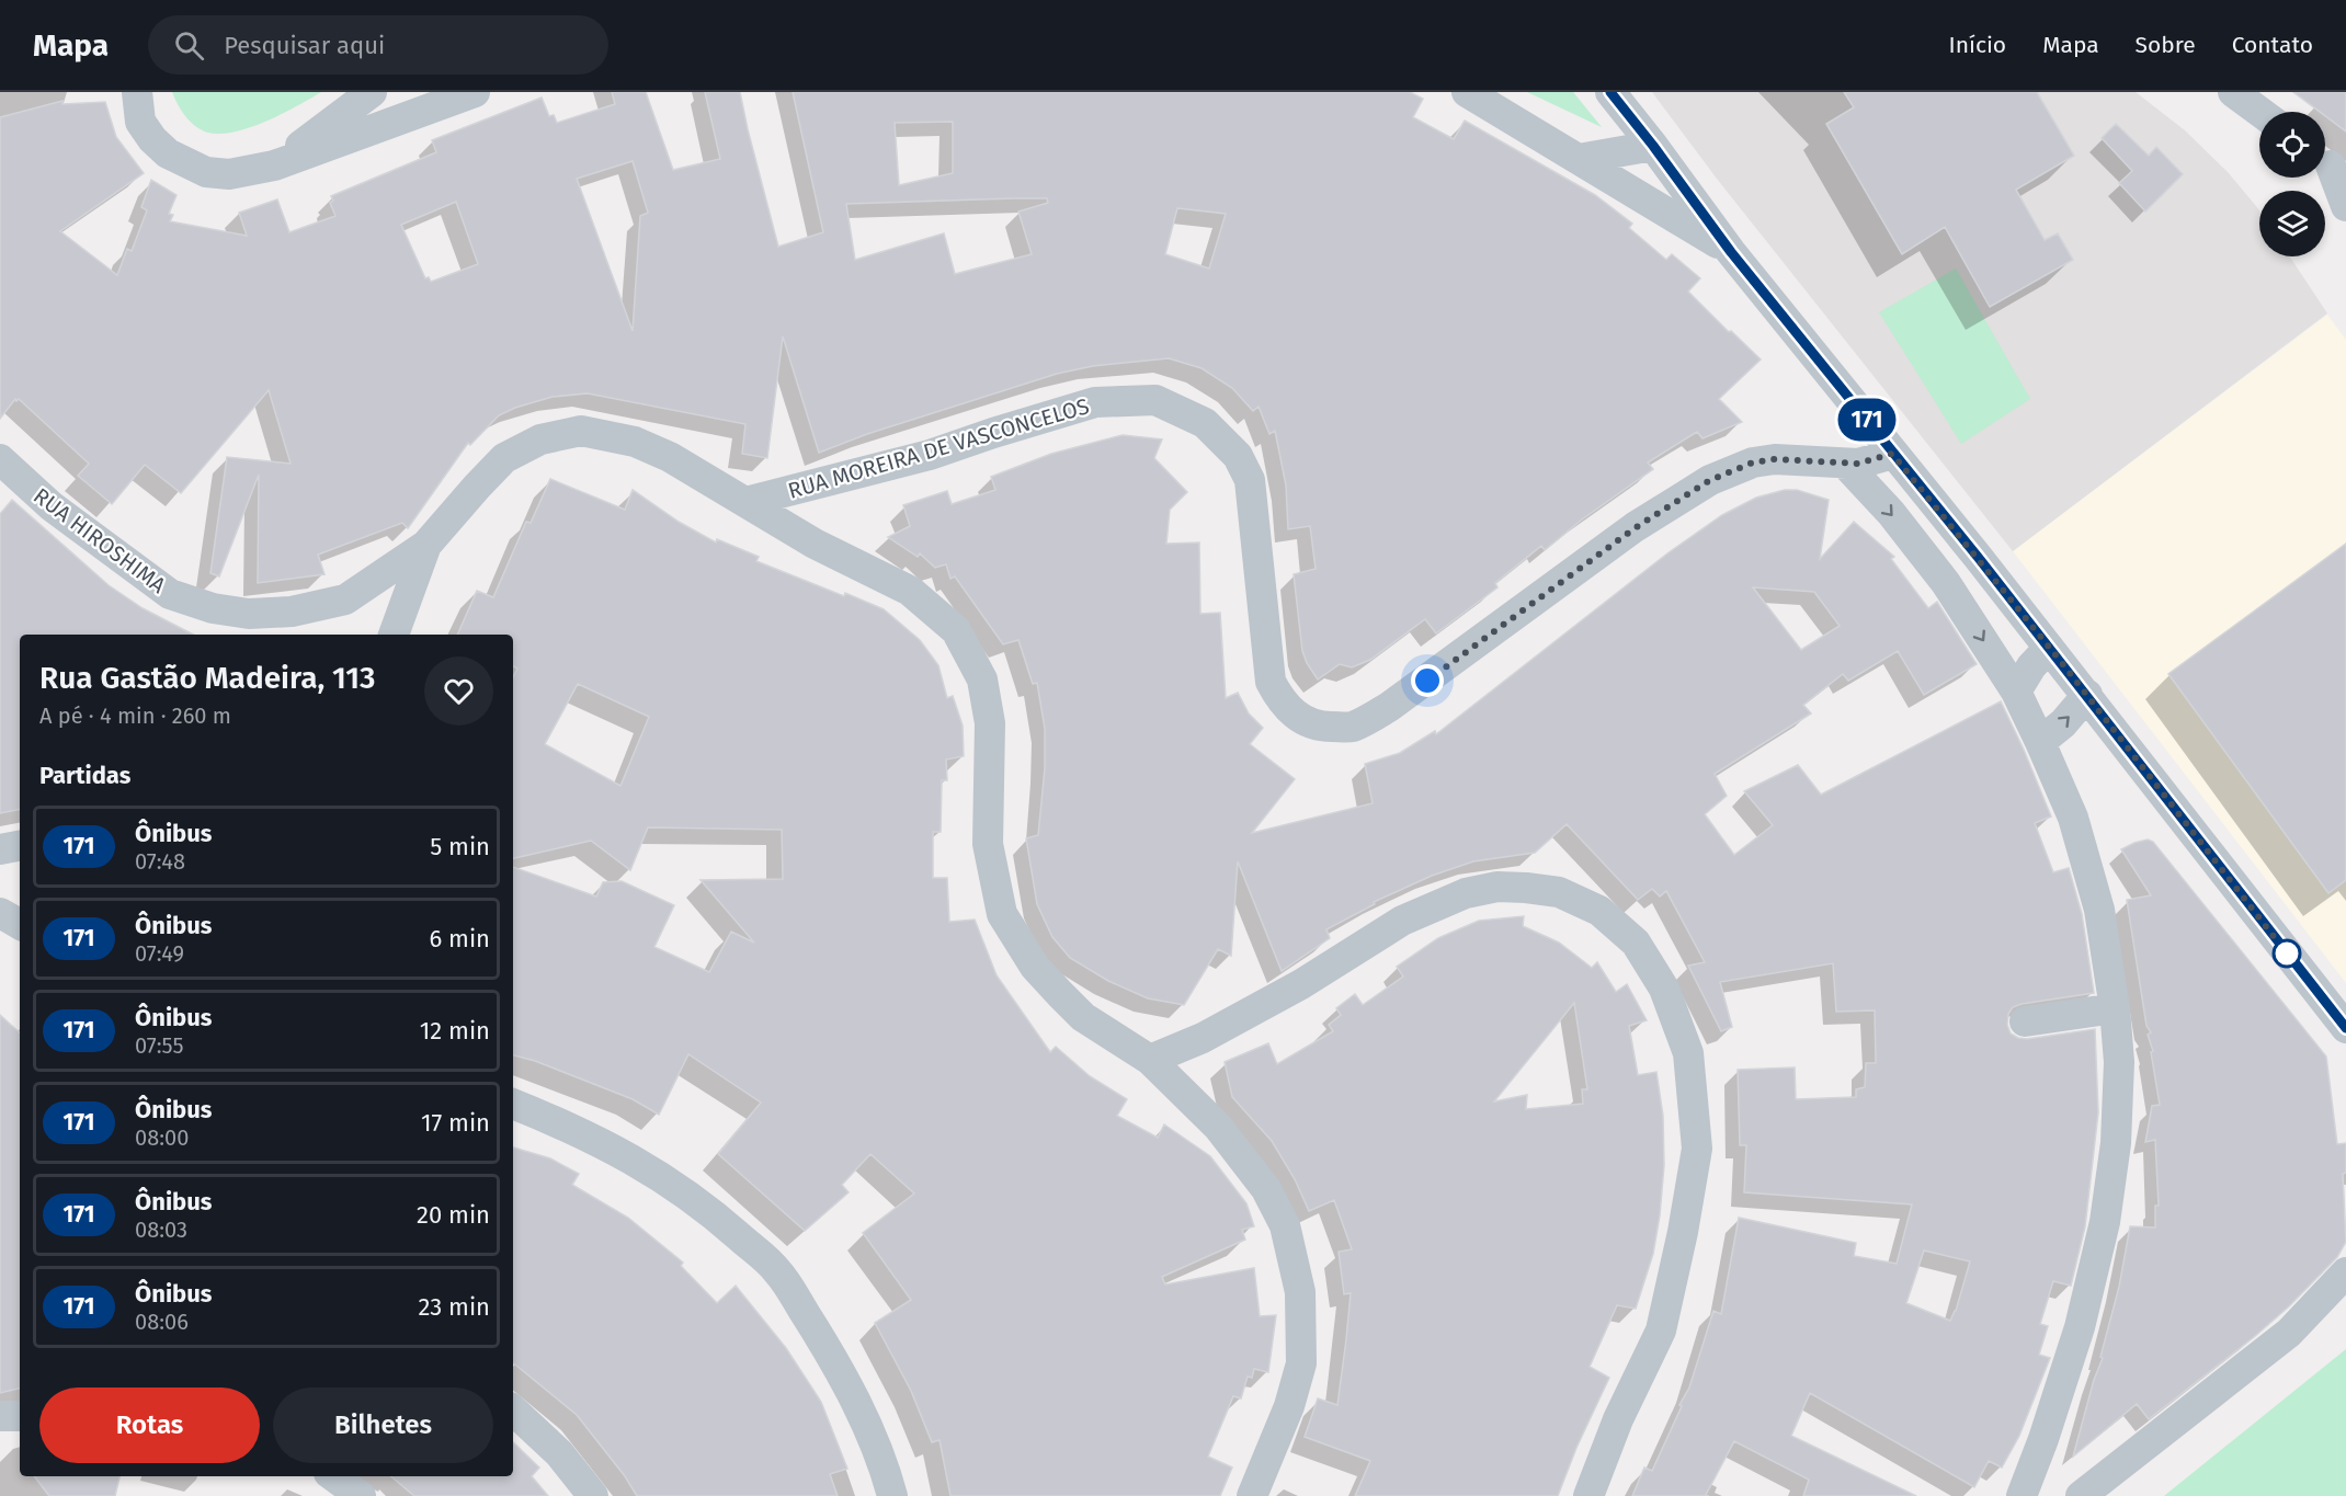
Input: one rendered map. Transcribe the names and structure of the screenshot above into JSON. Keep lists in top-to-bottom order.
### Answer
{
  "streets": {
    "street": ["RUA MOREIRA DE VASCONCELOS", "RUA HIROSHIMA"]
  },
  "lines": ["bus line 171"],
  "page": {
    "header": "Mapa",
    "search": "Pesquisar aqui",
    "nav": [
      "Início",
      "Mapa",
      "Sobre",
      "Contato"
    ],
    "on_map": "171",
    "heading": [
      ["Rua Gastão Madeira, 113", "A pé · 4 min · 260 m"],
      "Partidas"
    ],
    "list": [
      {
        "mark": "171",
        "name": "Ônibus",
        "note": "07:48",
        "value": "5 min"
      },
      {
        "mark": "171",
        "name": "Ônibus",
        "note": "07:49",
        "value": "6 min"
      },
      {
        "mark": "171",
        "name": "Ônibus",
        "note": "07:55",
        "value": "12 min"
      },
      {
        "mark": "171",
        "name": "Ônibus",
        "note": "08:00",
        "value": "17 min"
      },
      {
        "mark": "171",
        "name": "Ônibus",
        "note": "08:03",
        "value": "20 min"
      },
      {
        "mark": "171",
        "name": "Ônibus",
        "note": "08:06",
        "value": "23 min"
      }
    ],
    "buttons": ["Rotas", "Bilhetes"]
  }
}
